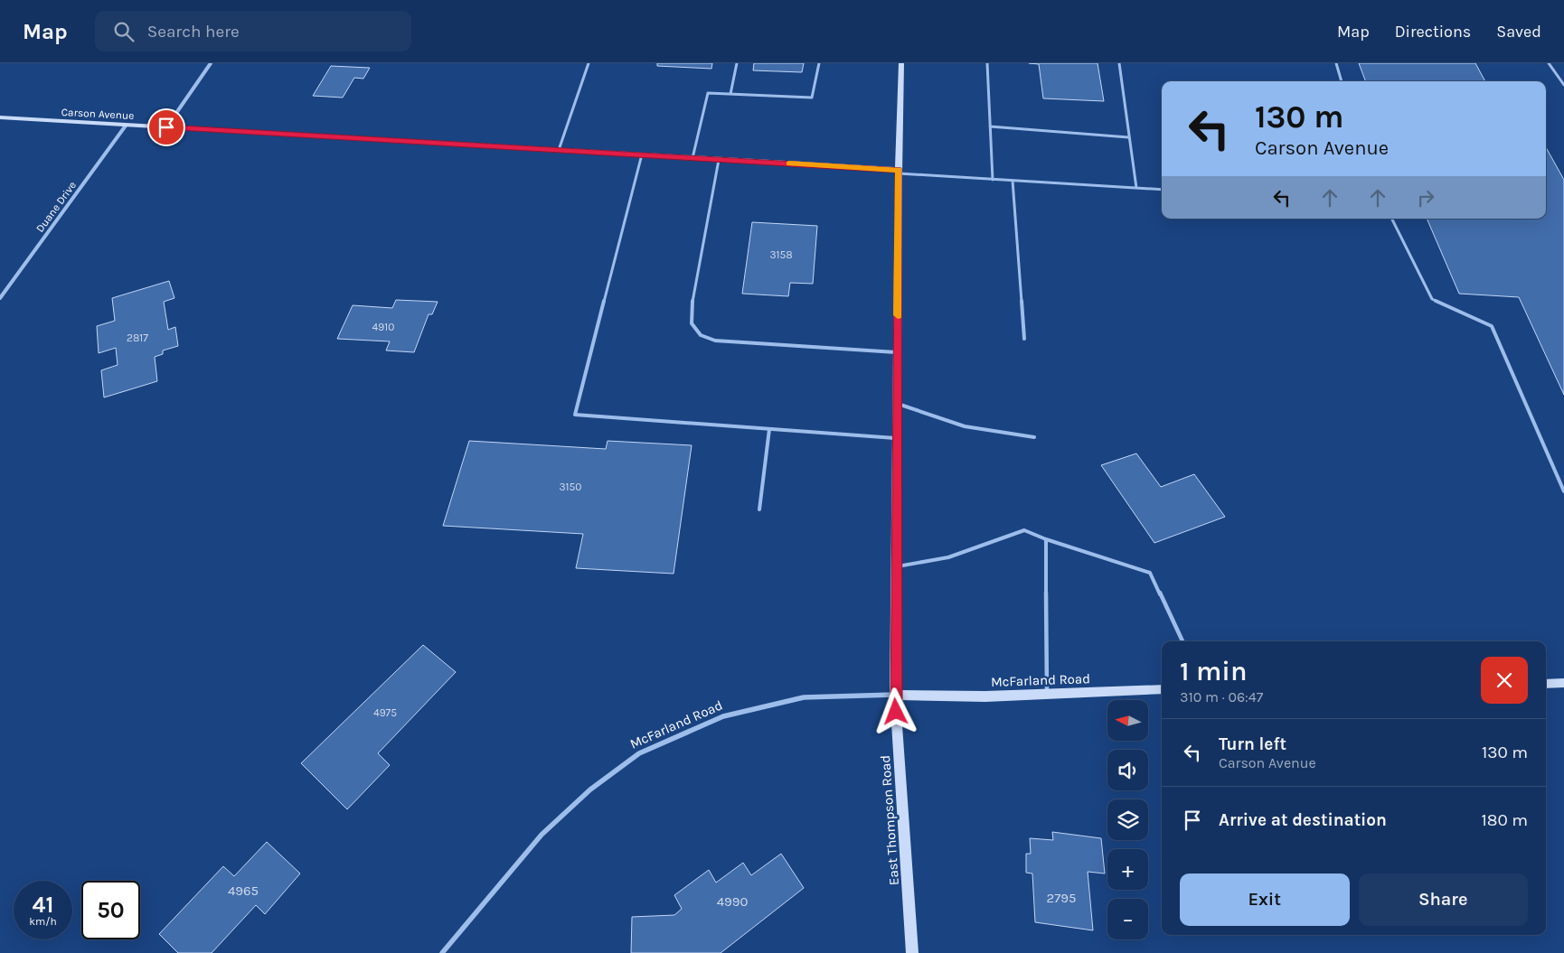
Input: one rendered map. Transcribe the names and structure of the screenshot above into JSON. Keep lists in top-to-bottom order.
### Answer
{
  "streets": {
    "main road": ["Carson Avenue", "McFarland Road", "East Thompson Road"],
    "street": ["Duane Drive"]
  },
  "crossings": [
    ["Carson Avenue", "Duane Drive"],
    ["Carson Avenue", "East Thompson Road"],
    ["McFarland Road", "East Thompson Road"]
  ],
  "house_numbers": [
    "3158",
    "4910",
    "2817",
    "3150",
    "4975",
    "4965",
    "2795",
    "4990"
  ],
  "north": "left",
  "page": {
    "header": "Map",
    "search": "Search here",
    "nav": ["Map", "Directions", "Saved"],
    "turn": ["130 m", "Carson Avenue"],
    "heading": ["1 min", "310 m · 06:47"],
    "map_buttons": ["+", "−"],
    "list": [
      {
        "name": "Turn left",
        "note": "Carson Avenue",
        "value": "130 m"
      },
      {
        "name": "Arrive at destination",
        "value": "180 m"
      }
    ],
    "buttons": ["Exit", "Share"],
    "speed": "41 km/h",
    "limit": "50"
  }
}
